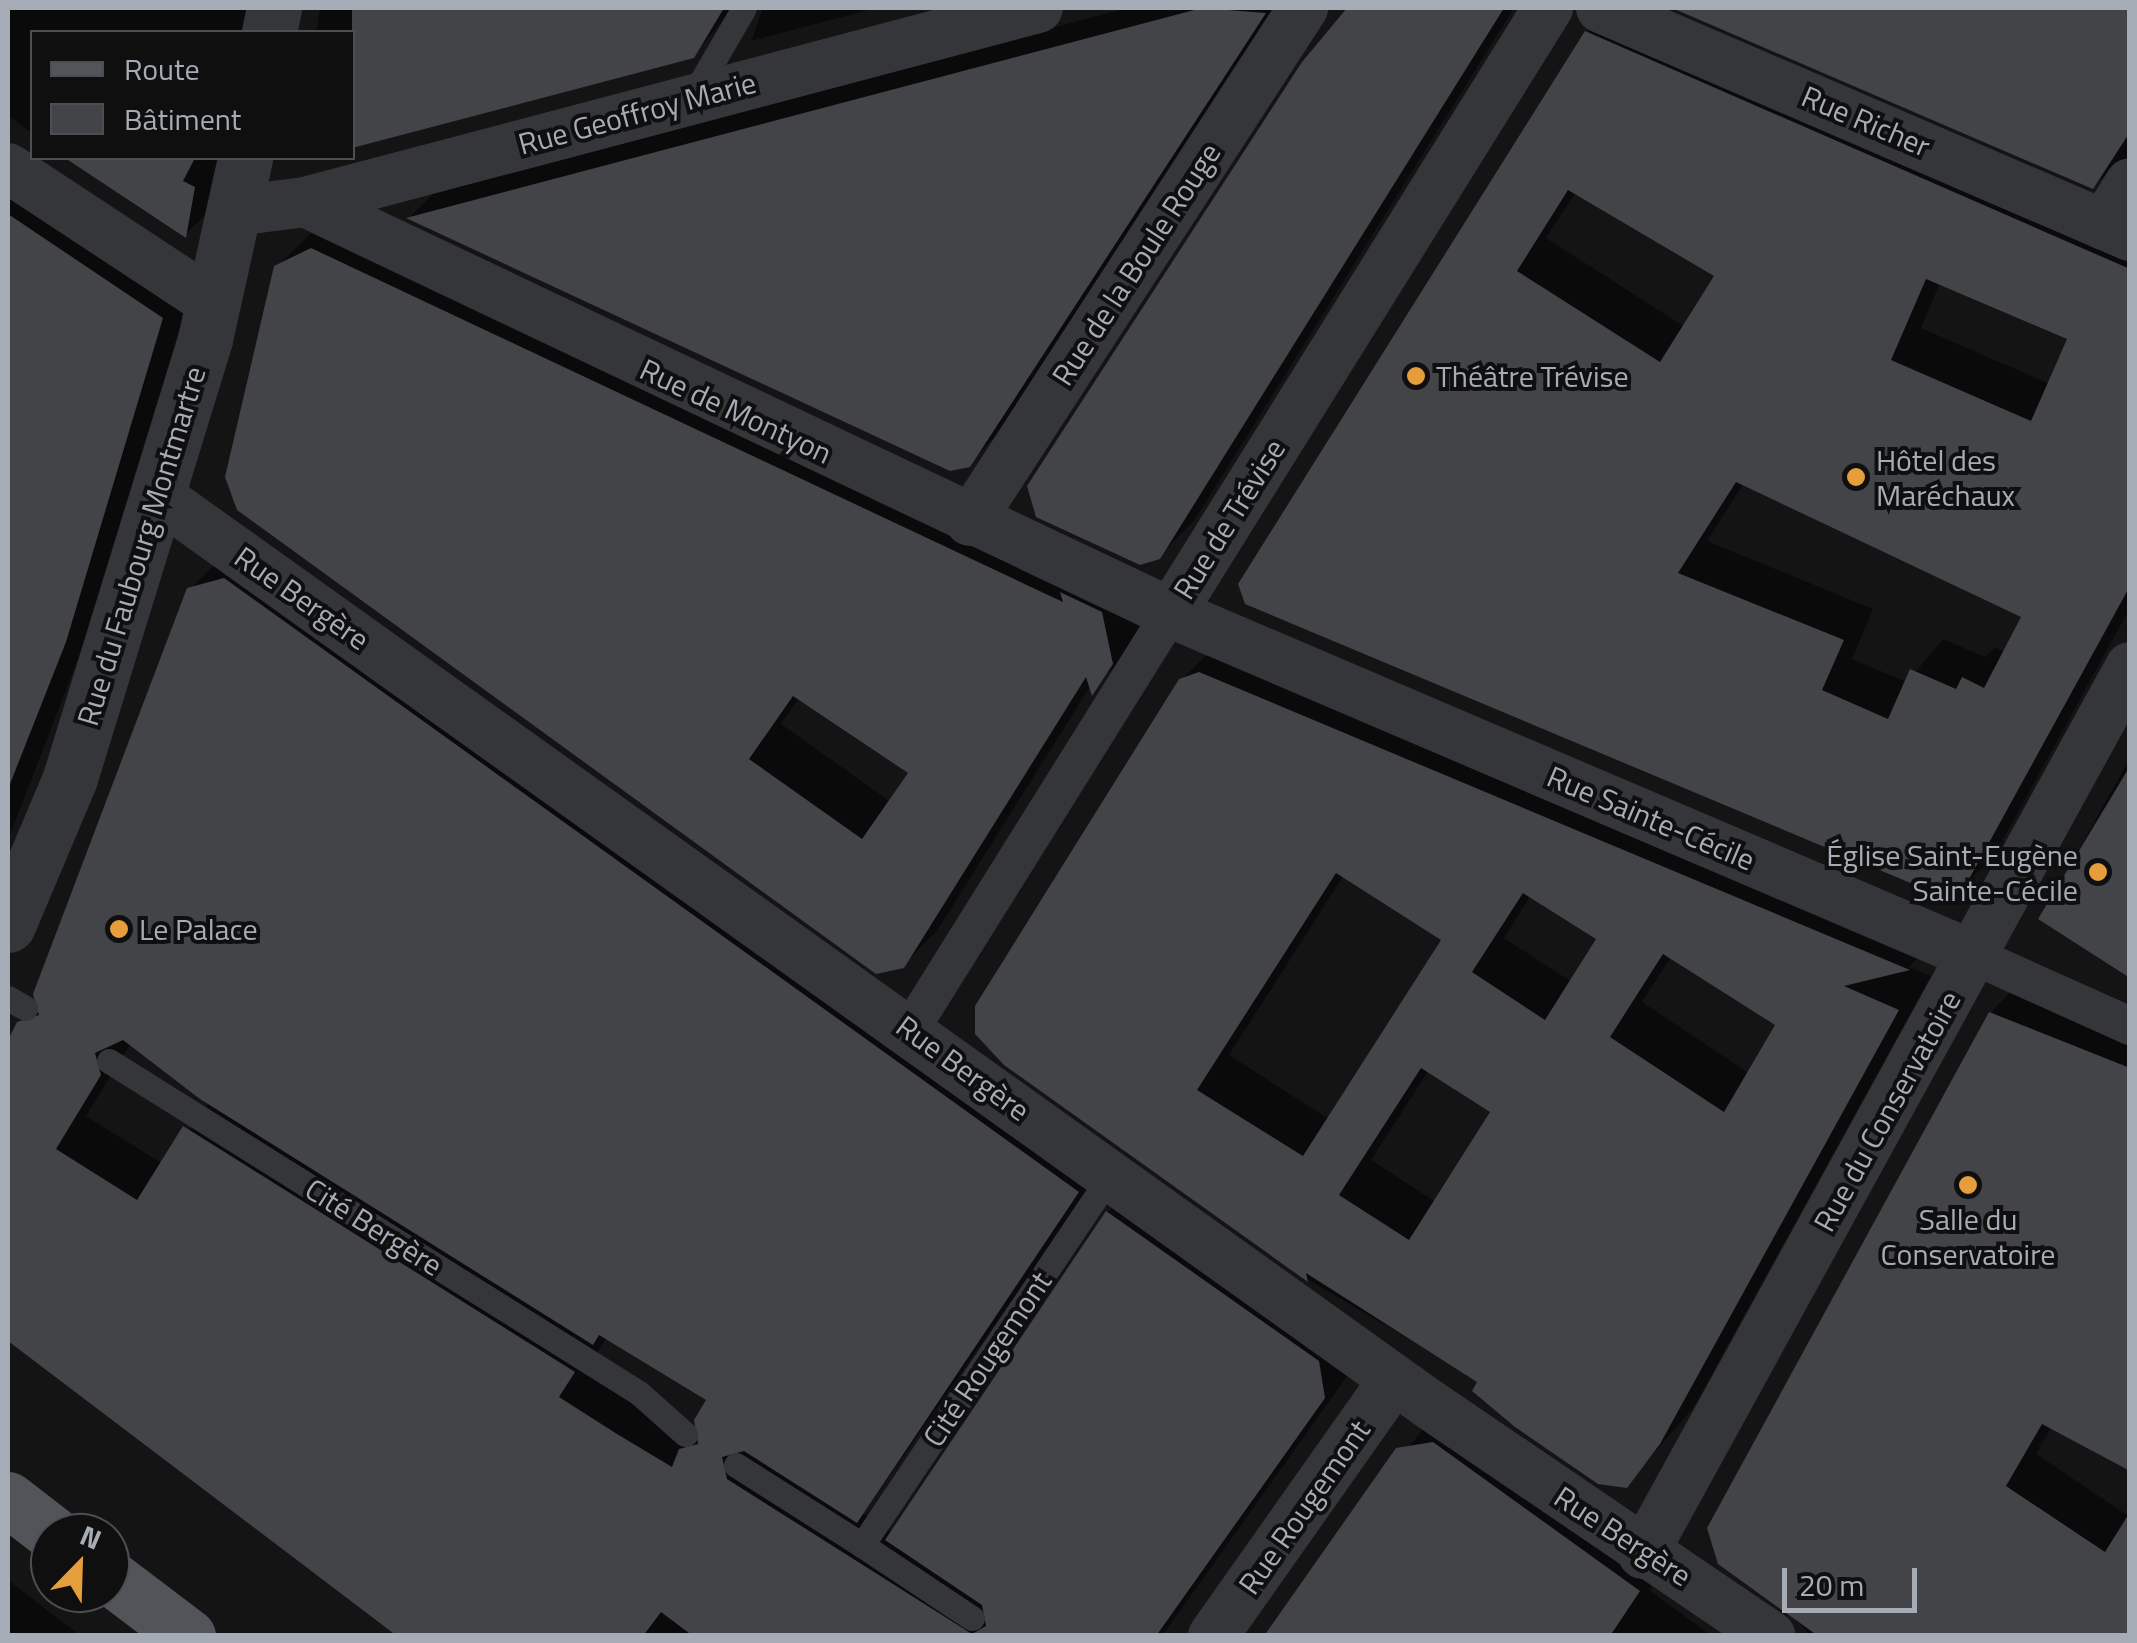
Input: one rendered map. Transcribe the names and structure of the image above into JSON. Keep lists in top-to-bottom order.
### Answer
{
  "streets": {
    "street": [
      "Rue Geoffroy Marie",
      "Rue Richer",
      "Rue de la Boule Rouge",
      "Rue de Montyon",
      "Rue de Trévise",
      "Rue du Faubourg Montmartre",
      "Rue Bergère",
      "Rue Sainte-Cécile",
      "Rue du Conservatoire",
      "Rue Rougemont"
    ],
    "lane": ["Cité Bergère", "Cité Rougemont"]
  },
  "crossings": [
    ["Rue Geoffroy Marie", "Rue de Montyon"],
    ["Rue Geoffroy Marie", "Rue du Faubourg Montmartre"],
    ["Rue de la Boule Rouge", "Rue de Montyon"],
    ["Rue de Montyon", "Rue de Trévise"],
    ["Rue de Montyon", "Rue Sainte-Cécile"],
    ["Rue de Trévise", "Rue Bergère"],
    ["Rue de Trévise", "Rue Sainte-Cécile"],
    ["Rue du Faubourg Montmartre", "Rue Bergère"],
    ["Rue Bergère", "Rue du Conservatoire"],
    ["Rue Bergère", "Cité Rougemont"],
    ["Rue Bergère", "Rue Rougemont"],
    ["Rue Sainte-Cécile", "Rue du Conservatoire"]
  ],
  "places": [
    "Théâtre Trévise",
    "Hôtel des Maréchaux",
    "Église Saint-Eugène Sainte-Cécile",
    "Le Palace",
    "Salle du Conservatoire"
  ],
  "legend": ["Route", "Bâtiment"],
  "scale_bar": "20 m",
  "north": "top right"
}
